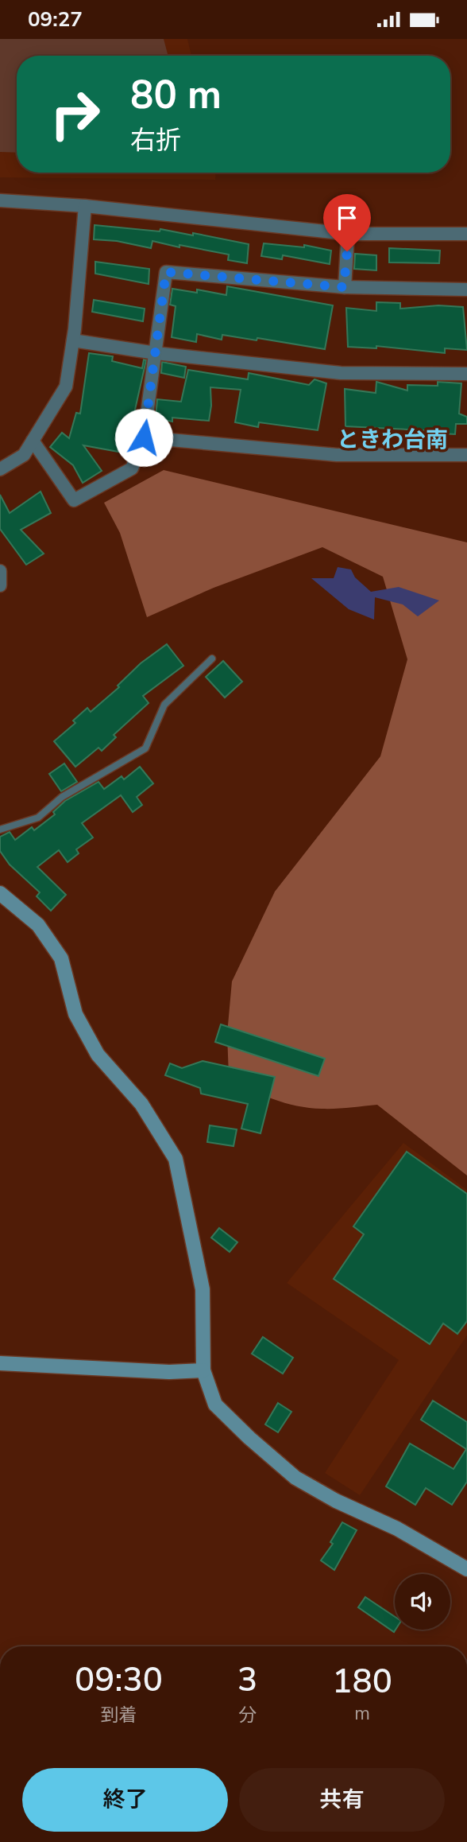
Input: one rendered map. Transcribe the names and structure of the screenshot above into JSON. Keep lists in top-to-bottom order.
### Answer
{
  "districts": ["ときわ台南"],
  "page": {
    "status": "09:27",
    "turn": ["80 m", "右折"],
    "eta": [
      "09:30",
      "到着",
      "3",
      "分",
      "180",
      "m"
    ],
    "buttons": ["終了", "共有"]
  }
}
